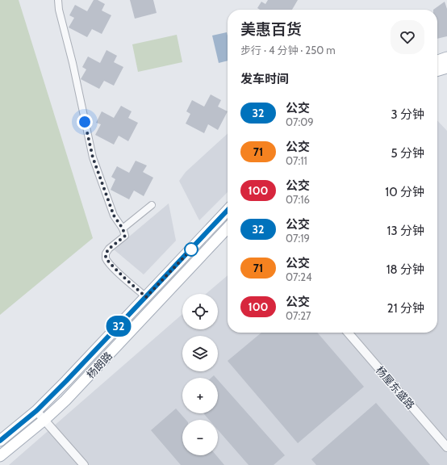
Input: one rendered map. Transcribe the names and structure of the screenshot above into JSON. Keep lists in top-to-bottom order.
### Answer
{
  "streets": {
    "main road": ["杨朗路"],
    "street": ["杨屋东盛路"]
  },
  "lines": ["bus line 32"],
  "page": {
    "on_map": "32",
    "heading": [
      ["美惠百货", "步行 · 4 分钟 · 250 m"],
      "发车时间"
    ],
    "list": [
      {
        "mark": "32",
        "name": "公交",
        "note": "07:09",
        "value": "3 分钟"
      },
      {
        "mark": "71",
        "name": "公交",
        "note": "07:11",
        "value": "5 分钟"
      },
      {
        "mark": "100",
        "name": "公交",
        "note": "07:16",
        "value": "10 分钟"
      },
      {
        "mark": "32",
        "name": "公交",
        "note": "07:19",
        "value": "13 分钟"
      },
      {
        "mark": "71",
        "name": "公交",
        "note": "07:24",
        "value": "18 分钟"
      },
      {
        "mark": "100",
        "name": "公交",
        "note": "07:27",
        "value": "21 分钟"
      }
    ],
    "map_buttons": ["+", "−"]
  }
}
